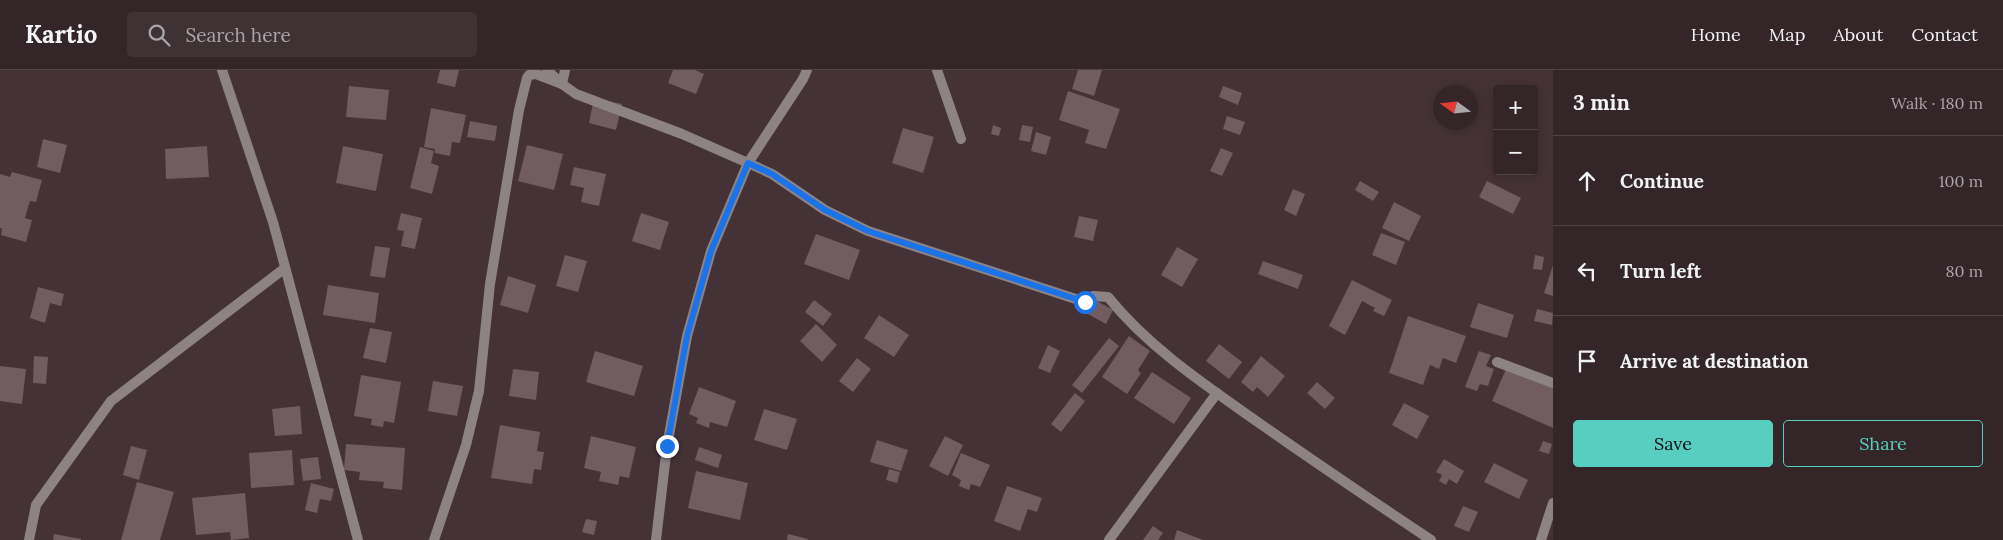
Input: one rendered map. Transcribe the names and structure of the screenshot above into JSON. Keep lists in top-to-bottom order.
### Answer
{
  "north": "left",
  "page": {
    "header": "Kartio",
    "search": "Search here",
    "nav": [
      "Home",
      "Map",
      "About",
      "Contact"
    ],
    "heading": ["3 min", "Walk · 180 m"],
    "map_buttons": ["+", "−"],
    "list": [
      ["Continue", "100 m"],
      ["Turn left", "80 m"],
      "Arrive at destination"
    ],
    "buttons": ["Save", "Share"]
  }
}
